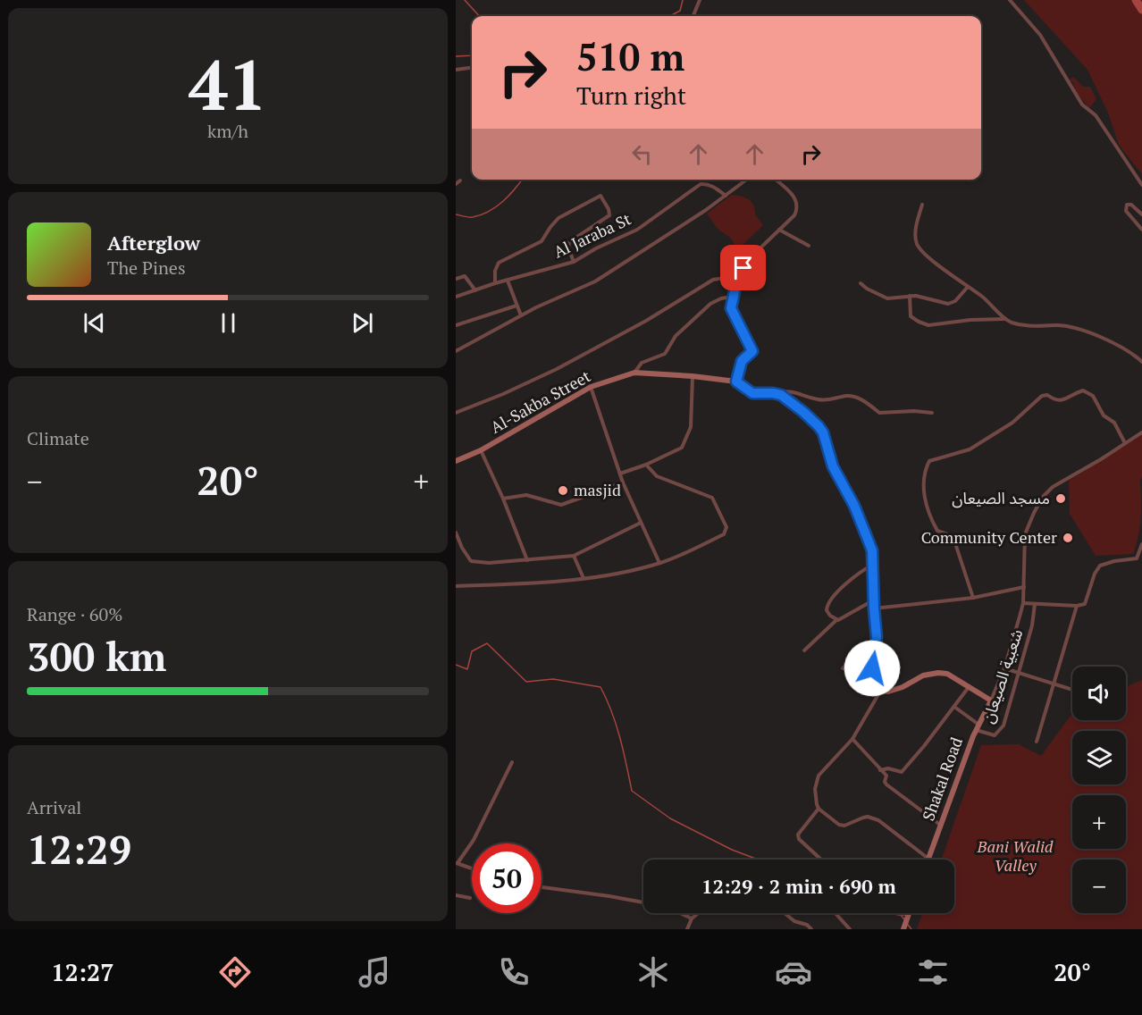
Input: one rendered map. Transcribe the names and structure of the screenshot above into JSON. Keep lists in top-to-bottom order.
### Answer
{
  "streets": {
    "main road": ["Al-Sakba Street", "Shakal Road"],
    "street": ["Al Jaraba St", "شعبية الصيعان"]
  },
  "crossings": [
    ["شعبية الصيعان", "Shakal Road"]
  ],
  "parks": ["Bani Walid Valley"],
  "places": ["masjid", "مسجد الصيعان", "Community Center"],
  "page": {
    "tile": [
      ["41", "km/h"],
      "Climate",
      ["Range · 60%", "300 km"],
      ["Arrival", "12:29"]
    ],
    "turn": ["510 m", "Turn right"],
    "song": ["Afterglow", "The Pines"],
    "heat": ["−", "20°", "+"],
    "map_buttons": ["+", "−"],
    "limit": "50",
    "trip": "12:29 · 2 min · 690 m",
    "tabs": ["12:27", "20°"]
  }
}
